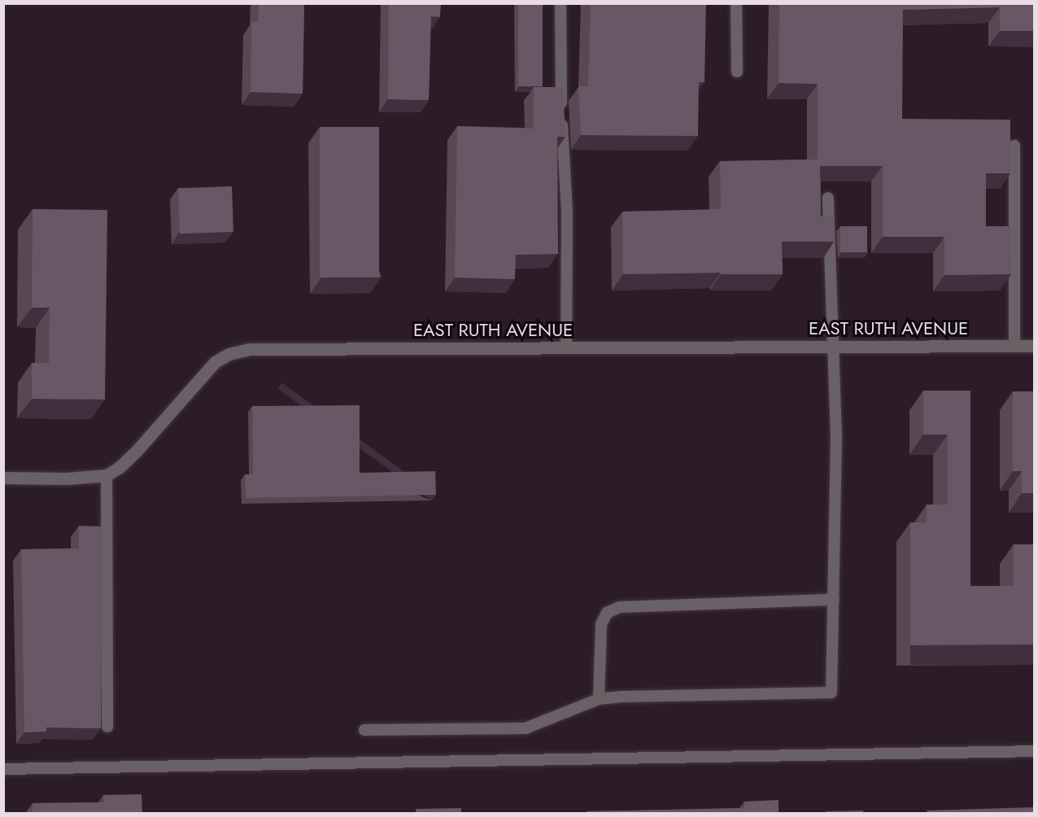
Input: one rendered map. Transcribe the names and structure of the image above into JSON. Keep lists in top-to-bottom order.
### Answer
{
  "streets": {
    "street": ["EAST RUTH AVENUE"]
  }
}
